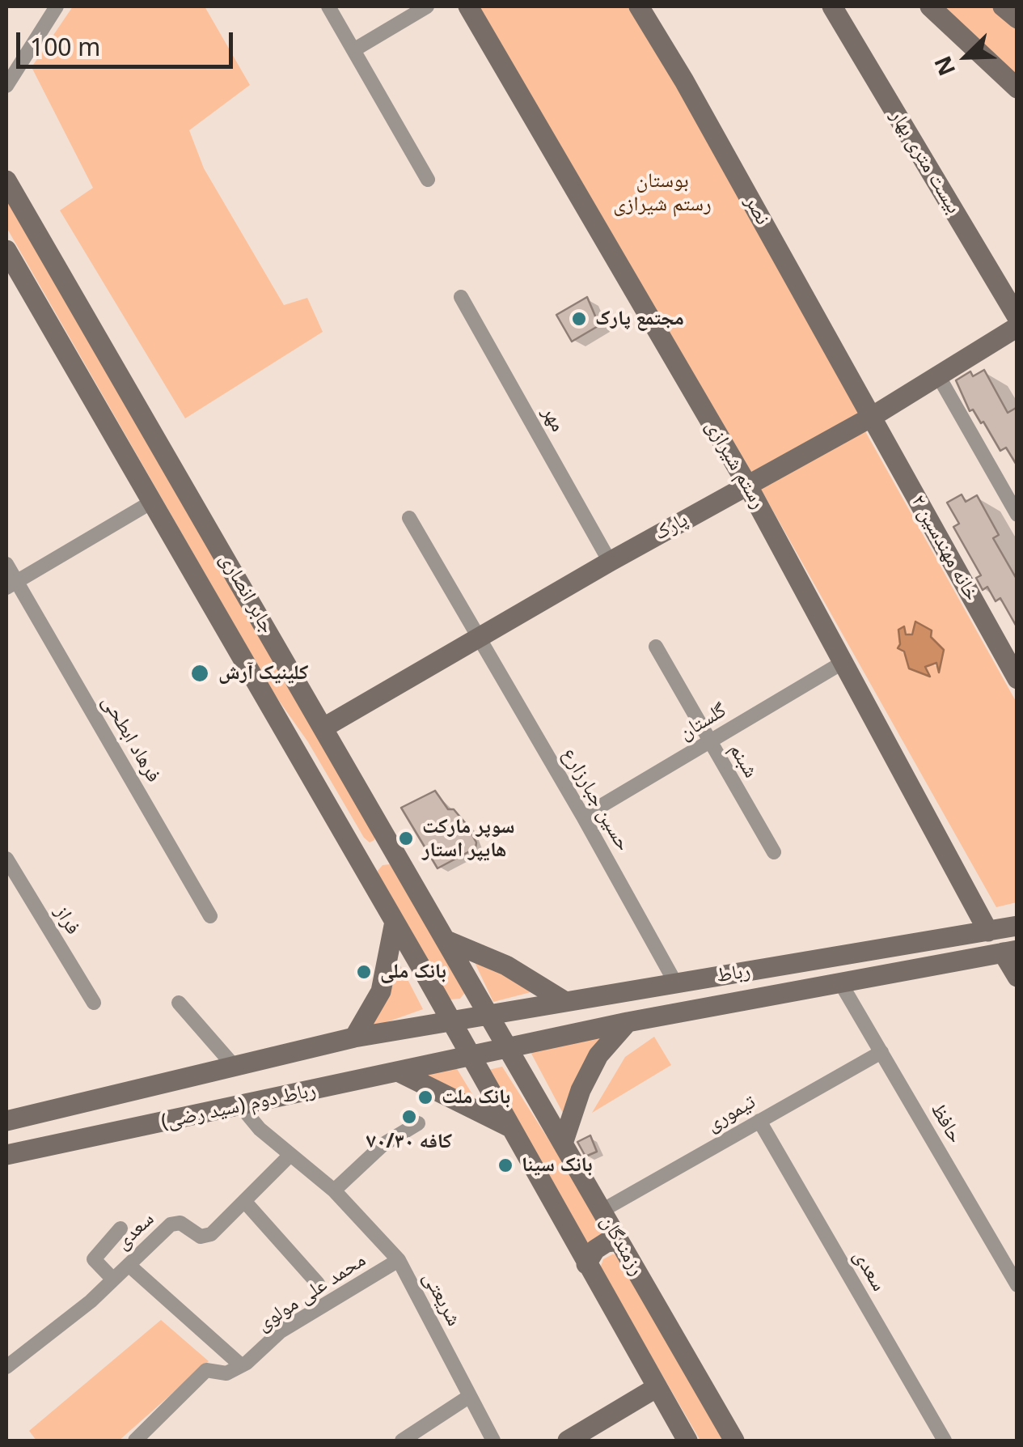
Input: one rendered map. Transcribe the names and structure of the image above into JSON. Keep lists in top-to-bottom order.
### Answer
{
  "streets": {
    "main road": [
      "بیست متری بهار",
      "نصر",
      "رستم شیرازی",
      "پارک",
      "خانه مهندسین ۲",
      "جابر انصاری",
      "رباط",
      "رباط دوم (سید رضی)",
      "رزمندگان"
    ],
    "street": [
      "مهر",
      "گلستان",
      "فرهاد ابطحی",
      "شبنم",
      "حسین جبارزارع",
      "فراز",
      "تیموری",
      "حافظ",
      "سعدی",
      "محمد علی مولوی",
      "شریعتی"
    ]
  },
  "crossings": [
    ["نصر", "پارک"],
    ["نصر", "خانه مهندسین ۲"],
    ["مهر", "پارک"],
    ["رستم شیرازی", "پارک"],
    ["رستم شیرازی", "گلستان"],
    ["رستم شیرازی", "رباط"],
    ["پارک", "خانه مهندسین ۲"],
    ["پارک", "جابر انصاری"],
    ["پارک", "حسین جبارزارع"],
    ["جابر انصاری", "رباط"],
    ["جابر انصاری", "رباط دوم (سید رضی)"],
    ["جابر انصاری", "رزمندگان"],
    ["گلستان", "شبنم"],
    ["گلستان", "حسین جبارزارع"],
    ["حسین جبارزارع", "رباط"],
    ["رباط", "رباط دوم (سید رضی)"],
    ["رباط", "حافظ"],
    ["رباط", "رزمندگان"],
    ["رباط دوم (سید رضی)", "رزمندگان"],
    ["رباط دوم (سید رضی)", "شریعتی"],
    ["تیموری", "حافظ"],
    ["تیموری", "سعدی"],
    ["تیموری", "رزمندگان"],
    ["سعدی", "شریعتی"],
    ["محمد علی مولوی", "شریعتی"]
  ],
  "parks": ["بوستان رستم شیرازی"],
  "places": [
    "مجتمع پارک",
    "کلینیک آرش",
    "سوپر مارکت هایپر استار",
    "بانک ملی",
    "بانک ملت",
    "کافه ۷۰/۳۰",
    "بانک سینا"
  ],
  "scale_bar": "100 m",
  "north": "bottom left"
}
